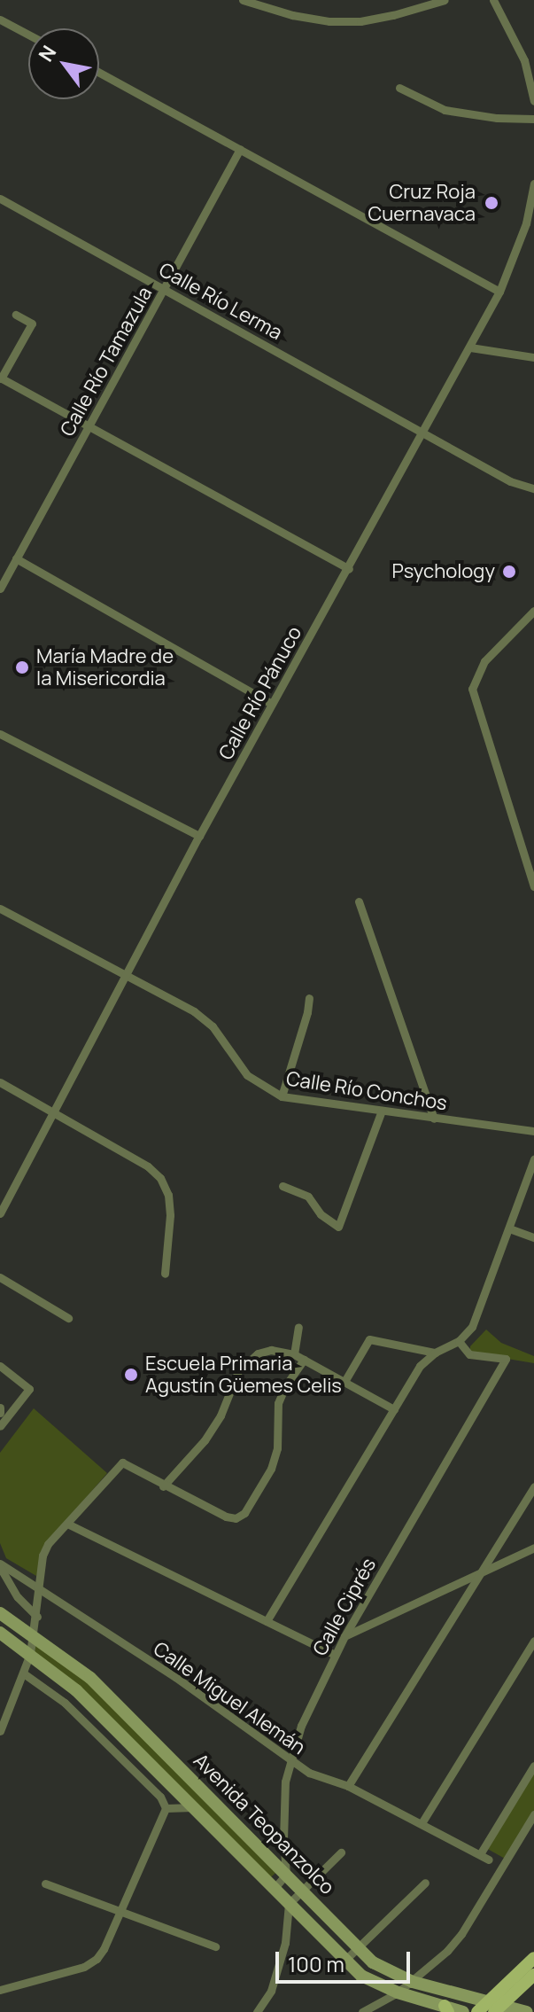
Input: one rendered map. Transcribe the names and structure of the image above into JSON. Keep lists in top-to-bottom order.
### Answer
{
  "streets": {
    "main road": ["Avenida Teopanzolco"],
    "street": [
      "Calle Río Lerma",
      "Calle Río Tamazula",
      "Calle Río Pánuco",
      "Calle Río Conchos",
      "Calle Ciprés",
      "Calle Miguel Alemán"
    ]
  },
  "crossings": [
    ["Calle Río Lerma", "Calle Río Tamazula"],
    ["Calle Río Lerma", "Calle Río Pánuco"],
    ["Calle Río Pánuco", "Calle Río Conchos"],
    ["Calle Ciprés", "Calle Miguel Alemán"],
    ["Calle Ciprés", "Avenida Teopanzolco"]
  ],
  "places": [
    "Cruz Roja Cuernavaca",
    "Psychology",
    "María Madre de la Misericordia",
    "Escuela Primaria Agustín Güemes Celis"
  ],
  "scale_bar": "100 m",
  "north": "top left"
}
